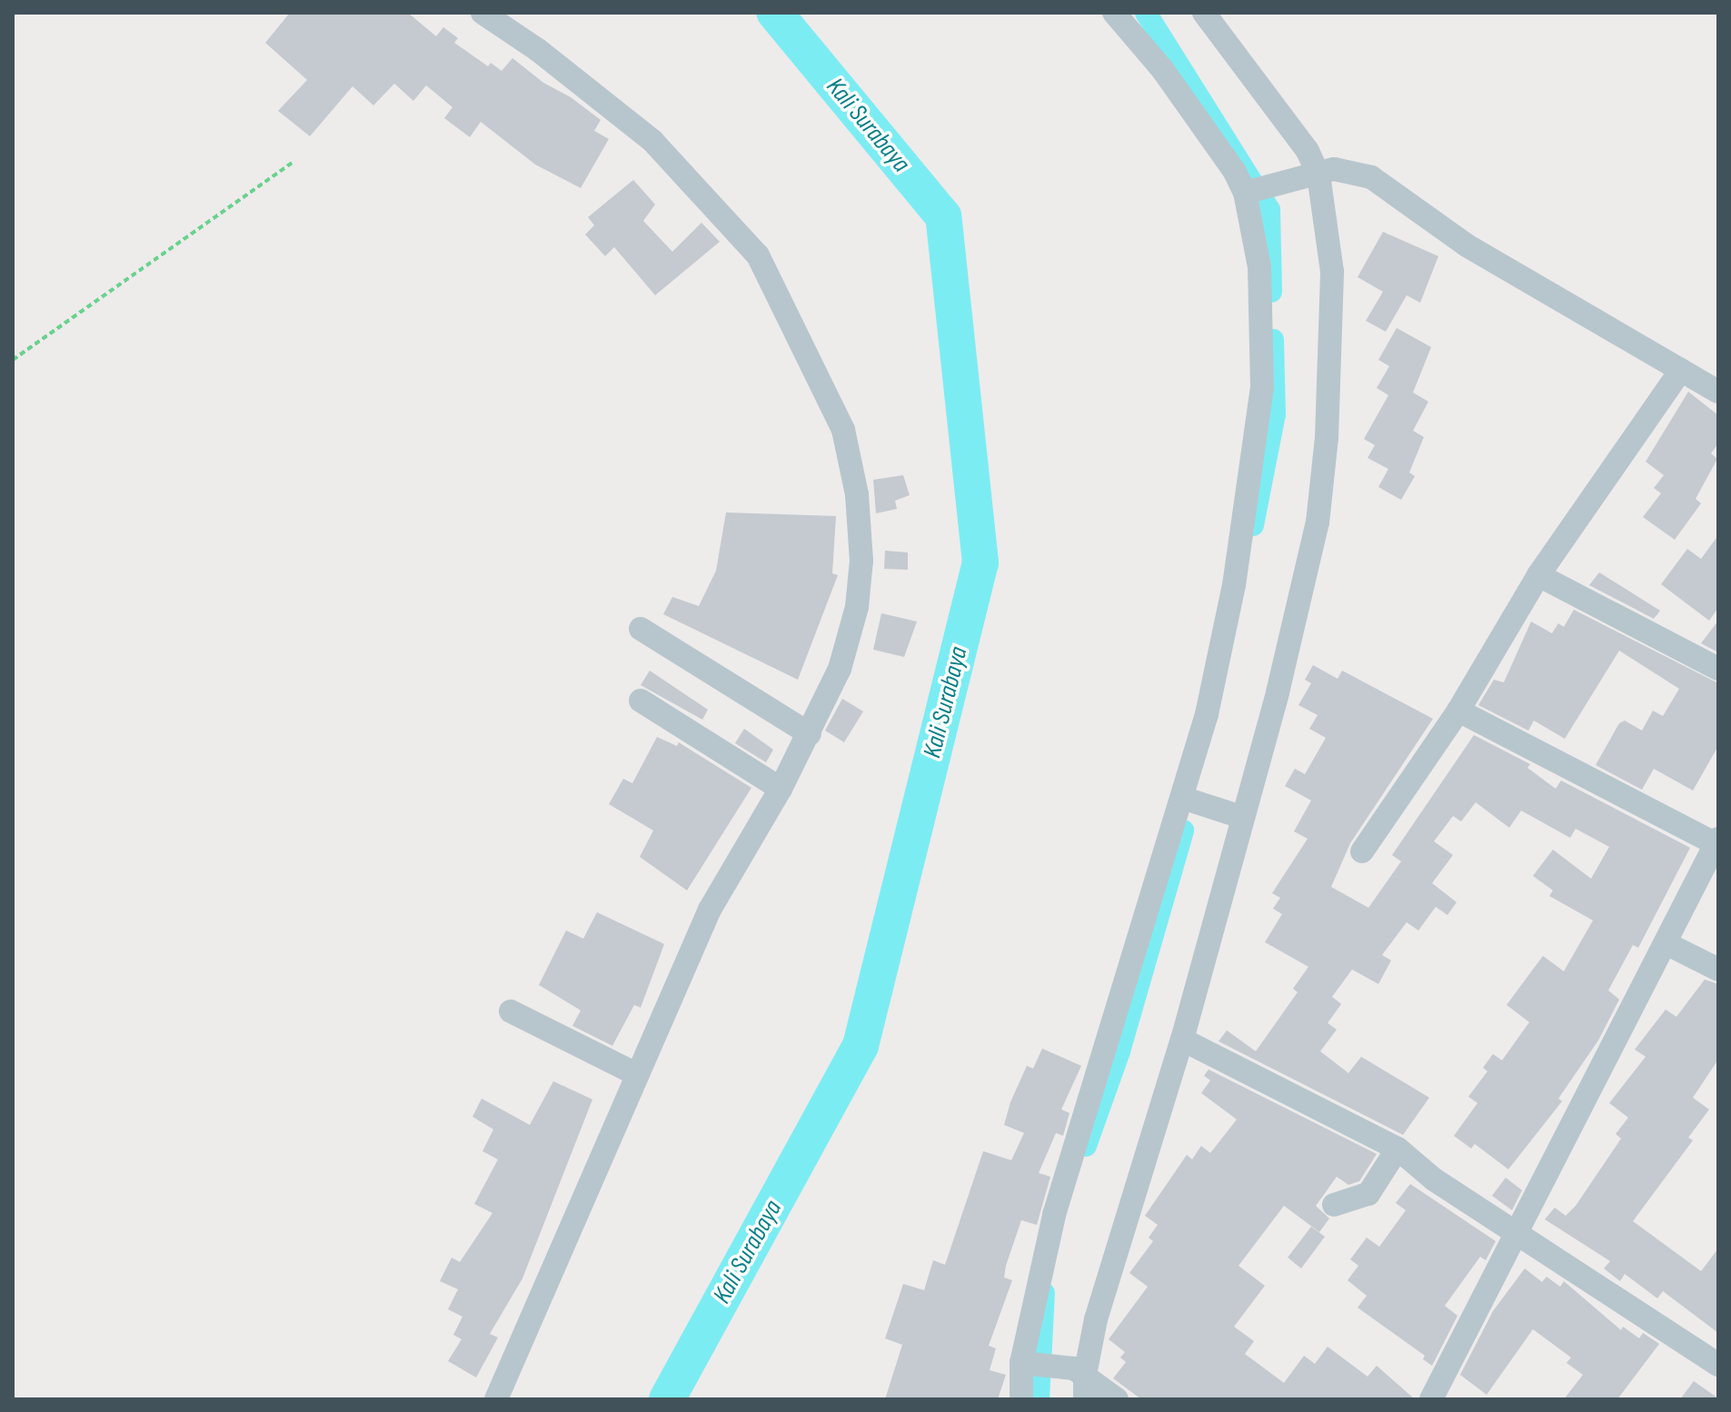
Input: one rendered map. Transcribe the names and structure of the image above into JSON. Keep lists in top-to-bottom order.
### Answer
{
  "water": ["Kali Surabaya"]
}
